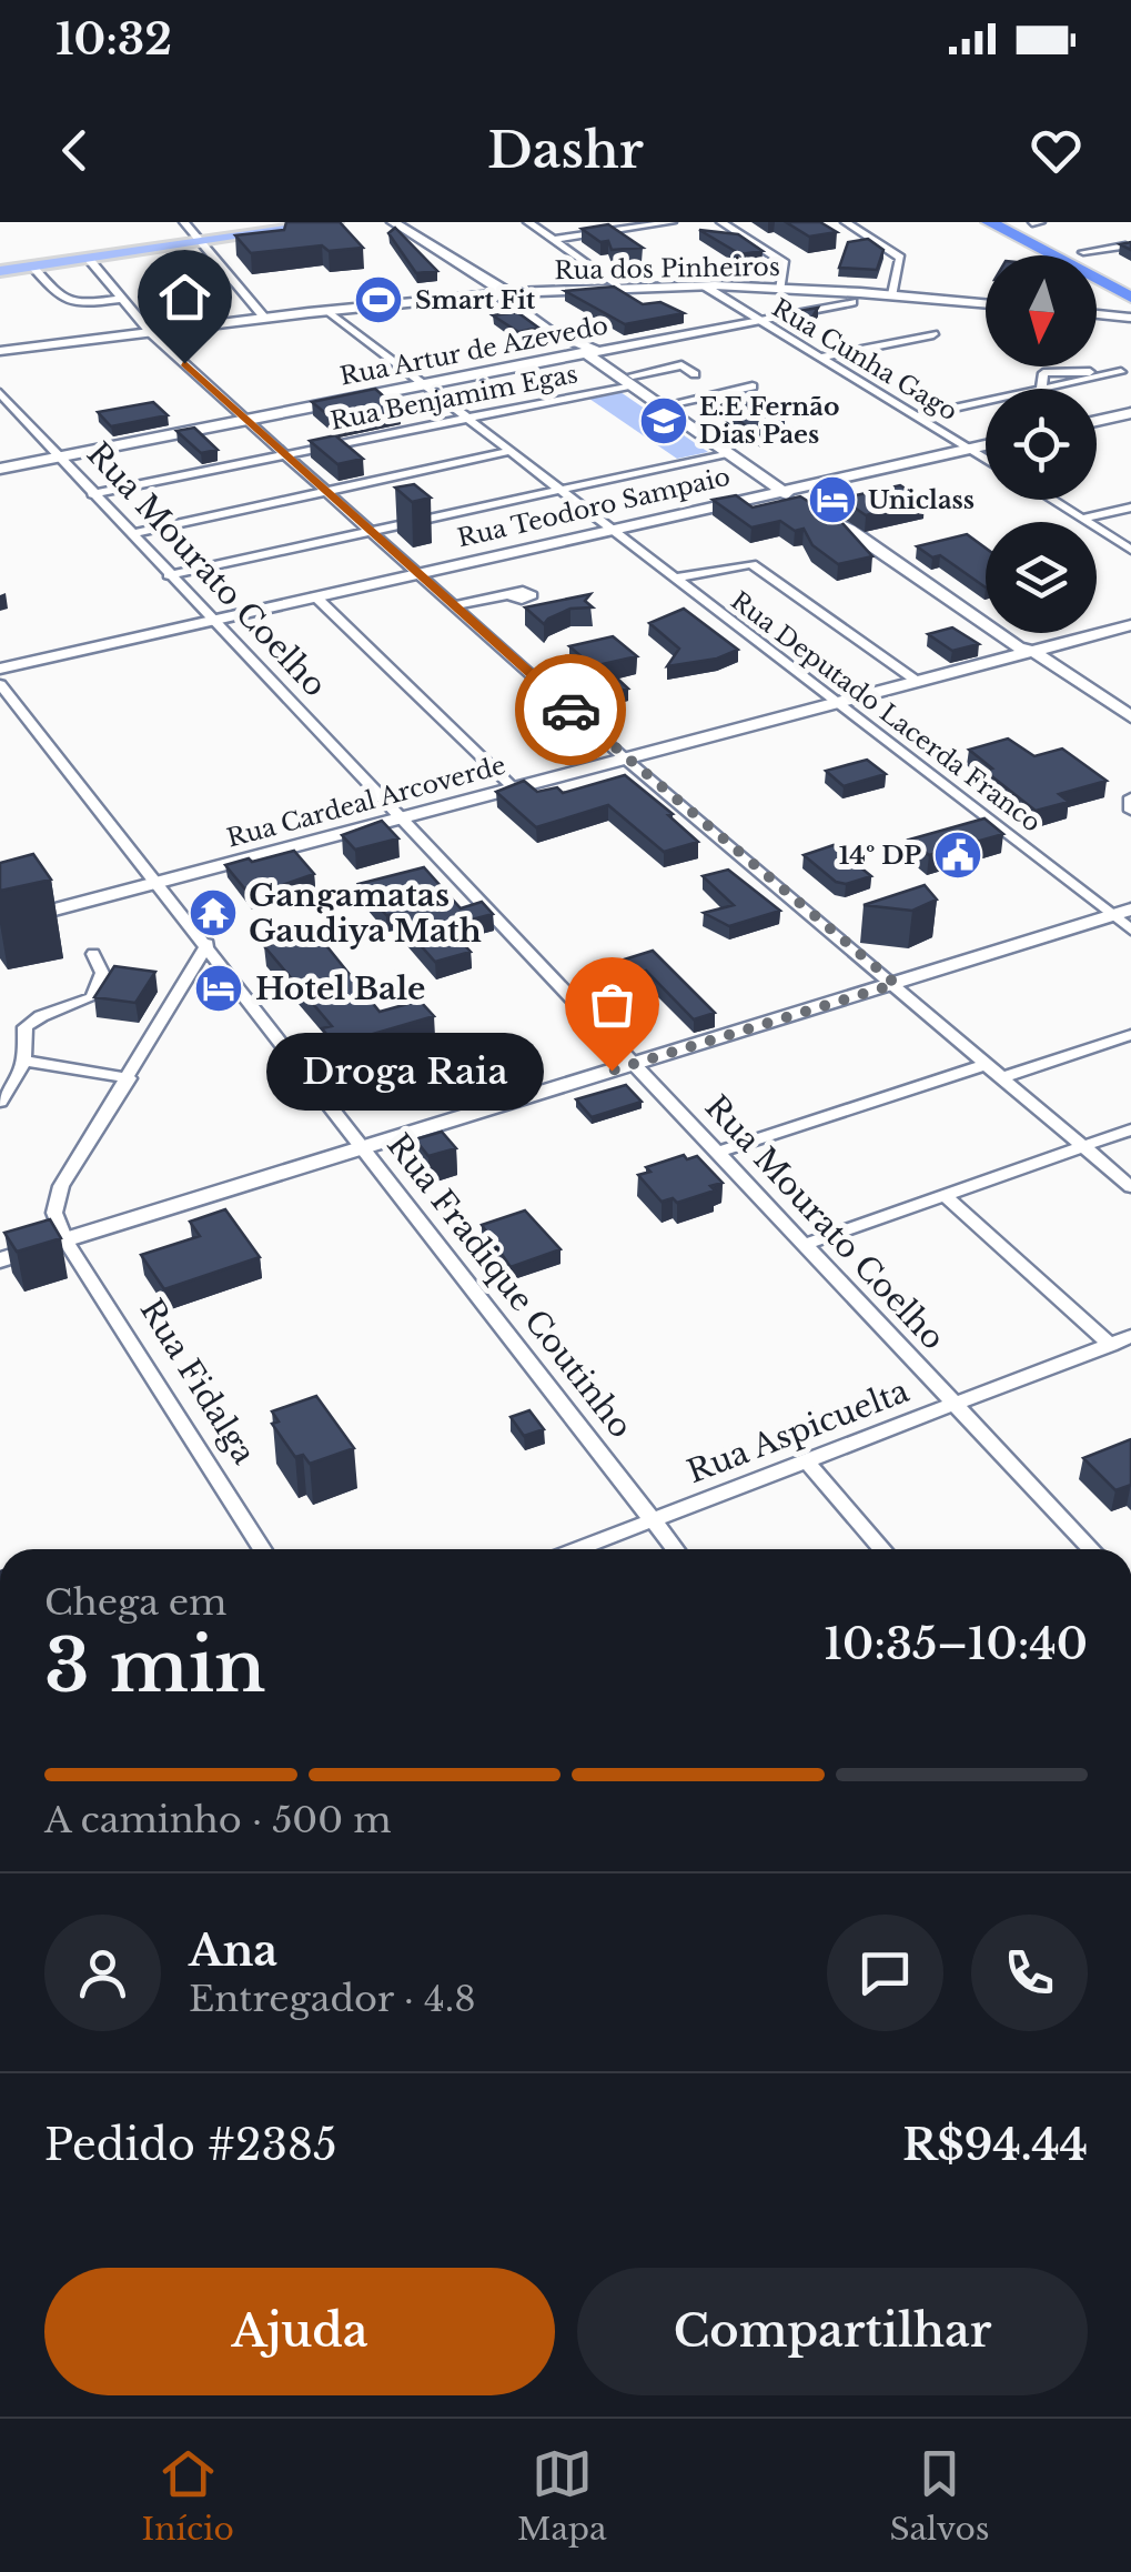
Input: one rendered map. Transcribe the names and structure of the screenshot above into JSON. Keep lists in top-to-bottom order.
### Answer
{
  "streets": {
    "main road": [
      "Rua dos Pinheiros",
      "Rua Artur de Azevedo",
      "Rua Teodoro Sampaio",
      "Rua Cardeal Arcoverde"
    ],
    "street": [
      "Rua Cunha Gago",
      "Rua Benjamim Egas",
      "Rua Mourato Coelho",
      "Rua Deputado Lacerda Franco",
      "Rua Fradique Coutinho",
      "Rua Fidalga",
      "Rua Aspicuelta"
    ]
  },
  "crossings": [
    ["Rua dos Pinheiros", "Rua Artur de Azevedo"],
    ["Rua dos Pinheiros", "Rua Cunha Gago"],
    ["Rua dos Pinheiros", "Rua Deputado Lacerda Franco"],
    ["Rua Artur de Azevedo", "Rua Cunha Gago"],
    ["Rua Artur de Azevedo", "Rua Mourato Coelho"],
    ["Rua Artur de Azevedo", "Rua Deputado Lacerda Franco"],
    ["Rua Cunha Gago", "Rua Teodoro Sampaio"],
    ["Rua Benjamim Egas", "Rua Mourato Coelho"],
    ["Rua Benjamim Egas", "Rua Deputado Lacerda Franco"],
    ["Rua Teodoro Sampaio", "Rua Mourato Coelho"],
    ["Rua Teodoro Sampaio", "Rua Deputado Lacerda Franco"],
    ["Rua Mourato Coelho", "Rua Cardeal Arcoverde"],
    ["Rua Mourato Coelho", "Rua Aspicuelta"],
    ["Rua Deputado Lacerda Franco", "Rua Cardeal Arcoverde"],
    ["Rua Cardeal Arcoverde", "Rua Fradique Coutinho"],
    ["Rua Fradique Coutinho", "Rua Aspicuelta"]
  ],
  "places": {
    "sports": ["Smart Fit"],
    "school or university": ["E.E Fernão Dias Paes"],
    "hotel": ["Uniclass", "Hotel Bale"],
    "public building": ["14º DP"],
    "temple": ["Gangamatas Gaudiya Math"],
    "other": ["Droga Raia"]
  },
  "north": "bottom",
  "page": {
    "status": "10:32",
    "header": "Dashr",
    "bubble": "Droga Raia",
    "heading": ["3 min", "Chega em", "10:35–10:40"],
    "panel": [
      "Ana",
      "Entregador · 4.8",
      "Pedido #2385",
      "R$94.44"
    ],
    "bar": "A caminho · 500 m",
    "buttons": ["Ajuda", "Compartilhar"],
    "tabs": ["Início", "Mapa", "Salvos"]
  }
}
